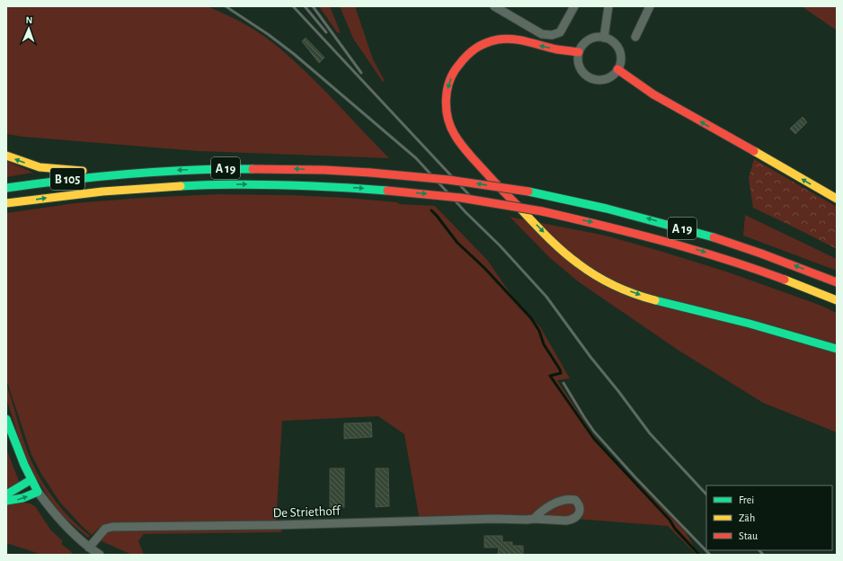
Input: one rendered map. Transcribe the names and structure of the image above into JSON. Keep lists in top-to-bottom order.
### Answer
{
  "streets": {
    "main road": ["A 19", "B 105"],
    "street": ["De Striethoff"]
  },
  "crossings": [
    ["A 19", "B 105"]
  ],
  "legend": ["Frei", "Zäh", "Stau"],
  "north": "top"
}
